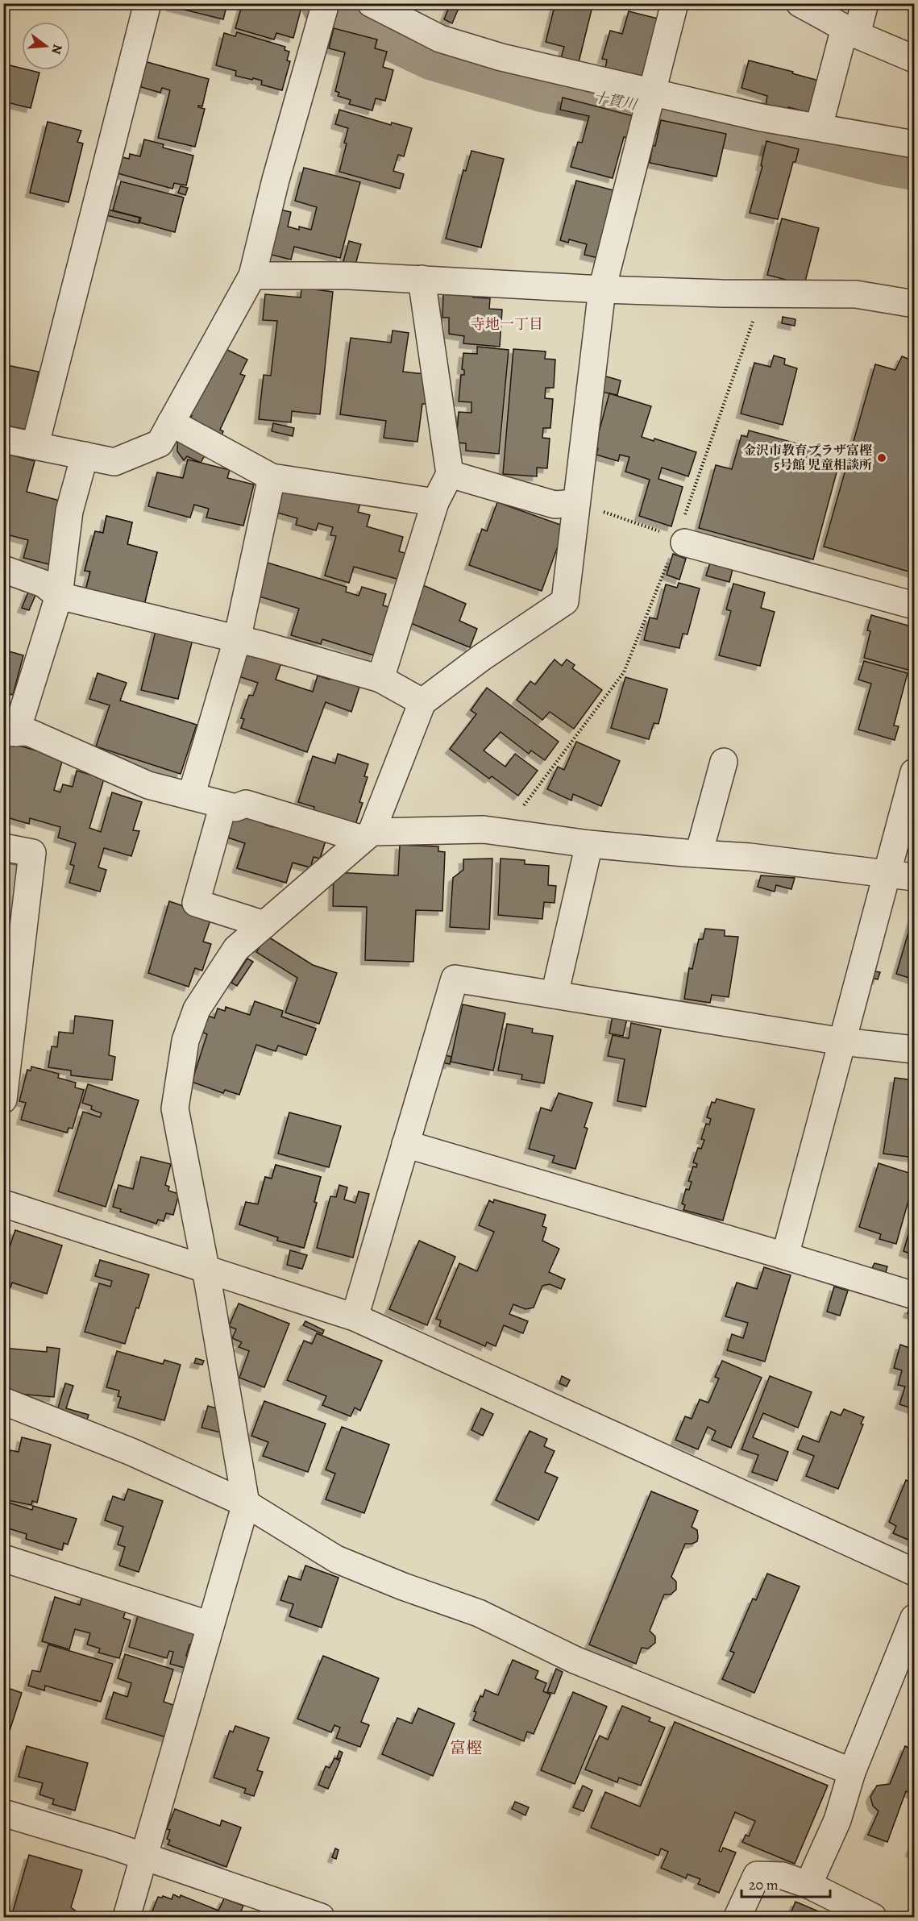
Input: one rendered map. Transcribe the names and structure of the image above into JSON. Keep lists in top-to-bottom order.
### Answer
{
  "districts": ["寺地一丁目", "富樫"],
  "water": ["十貫川"],
  "places": ["金沢市教育プラザ富樫 5号館 児童相談所"],
  "scale_bar": "20 m",
  "north": "right"
}
